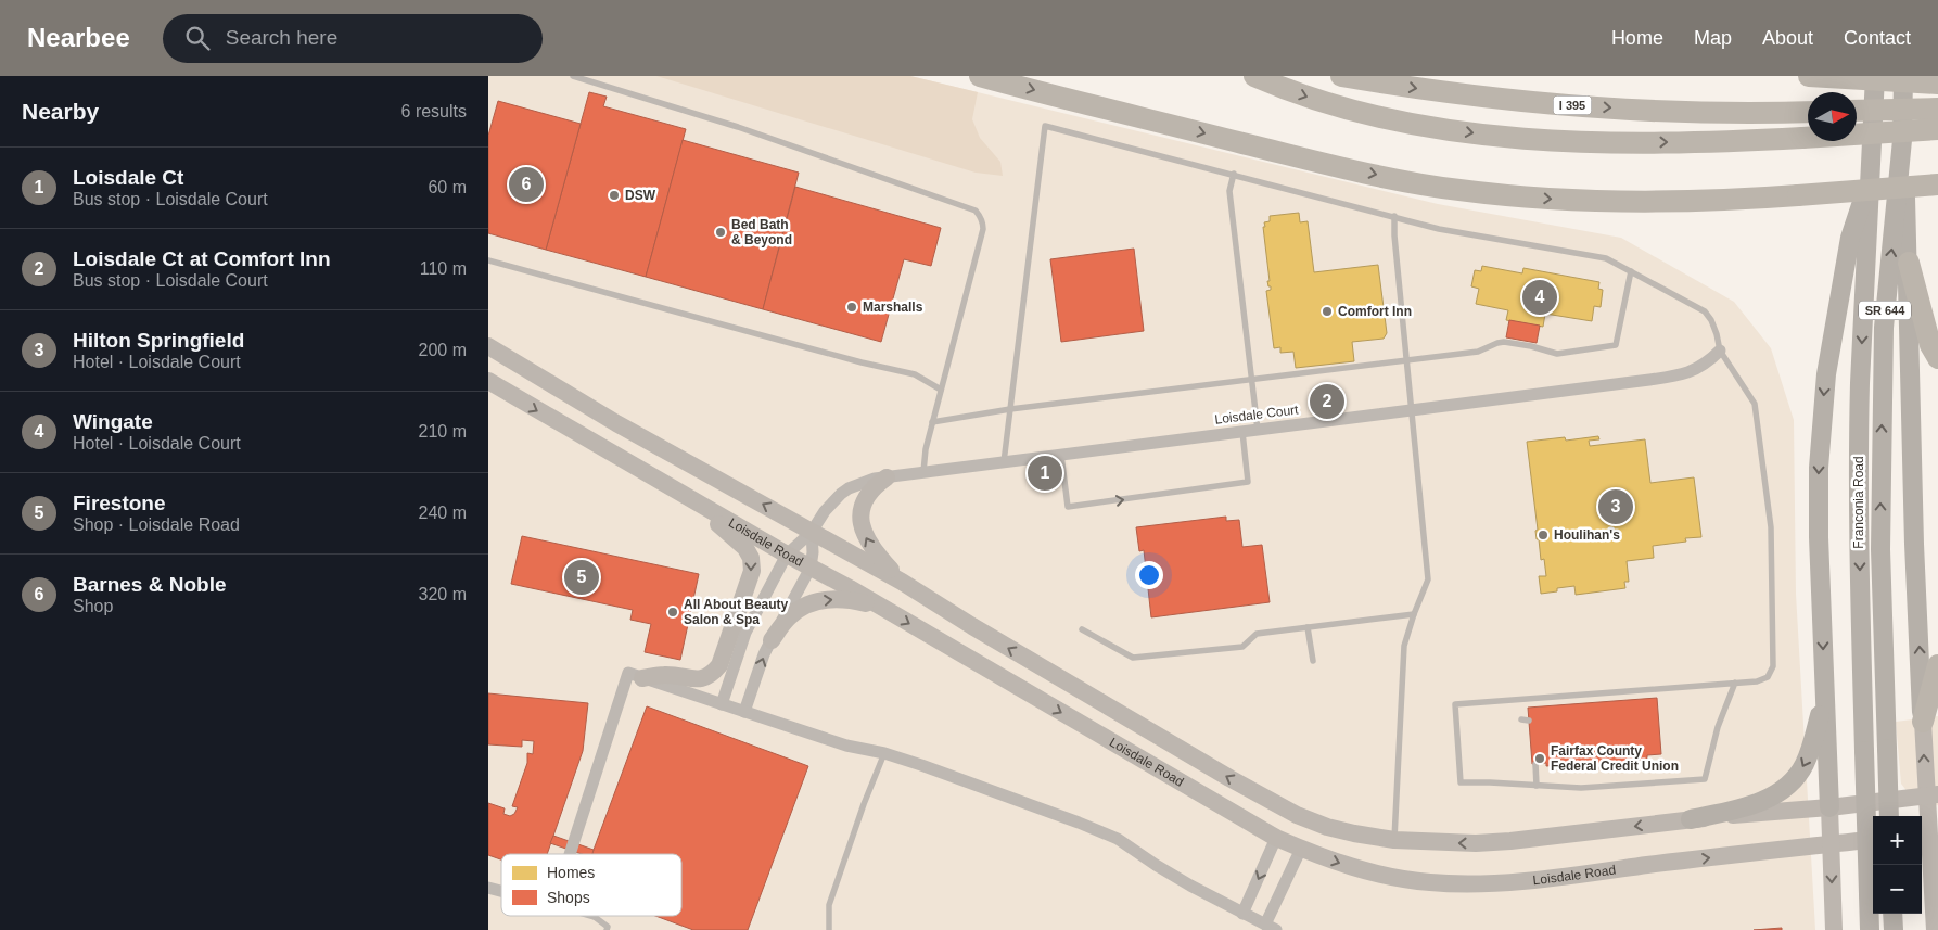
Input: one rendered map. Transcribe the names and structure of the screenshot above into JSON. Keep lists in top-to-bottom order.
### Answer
{
  "streets": {
    "highway": ["I 395"],
    "main road": ["SR 644", "Franconia Road", "Loisdale Road"],
    "street": ["Loisdale Court"]
  },
  "crossings": [
    ["Loisdale Court", "Loisdale Road"]
  ],
  "places": [
    "DSW",
    "Bed Bath & Beyond",
    "Marshalls",
    "Comfort Inn",
    "Houlihan's",
    "All About Beauty Salon & Spa",
    "Fairfax County Federal Credit Union"
  ],
  "legend": ["Homes", "Shops"],
  "north": "right",
  "page": {
    "header": "Nearbee",
    "search": "Search here",
    "nav": [
      "Home",
      "Map",
      "About",
      "Contact"
    ],
    "heading": ["Nearby", "6 results"],
    "list": [
      {
        "mark": "1",
        "name": "Loisdale Ct",
        "note": "Bus stop · Loisdale Court",
        "value": "60 m"
      },
      {
        "mark": "2",
        "name": "Loisdale Ct at Comfort Inn",
        "note": "Bus stop · Loisdale Court",
        "value": "110 m"
      },
      {
        "mark": "3",
        "name": "Hilton Springfield",
        "note": "Hotel · Loisdale Court",
        "value": "200 m"
      },
      {
        "mark": "4",
        "name": "Wingate",
        "note": "Hotel · Loisdale Court",
        "value": "210 m"
      },
      {
        "mark": "5",
        "name": "Firestone",
        "note": "Shop · Loisdale Road",
        "value": "240 m"
      },
      {
        "mark": "6",
        "name": "Barnes & Noble",
        "note": "Shop",
        "value": "320 m"
      }
    ],
    "pins": [
      "6",
      "4",
      "2",
      "1",
      "3",
      "5"
    ],
    "map_buttons": ["+", "−"]
  }
}
